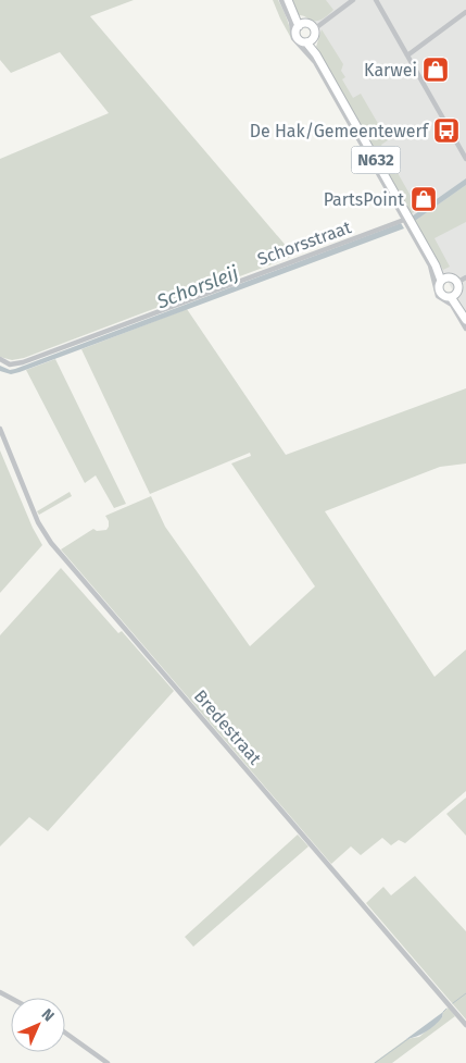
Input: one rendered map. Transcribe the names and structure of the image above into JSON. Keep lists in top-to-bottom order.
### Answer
{
  "streets": {
    "main road": ["N632"],
    "street": ["Schorsstraat", "Bredestraat"]
  },
  "water": ["Schorsleij"],
  "places": {
    "shop": ["Karwei", "PartsPoint"],
    "bus stop": ["De Hak/Gemeentewerf"]
  },
  "north": "top right"
}
